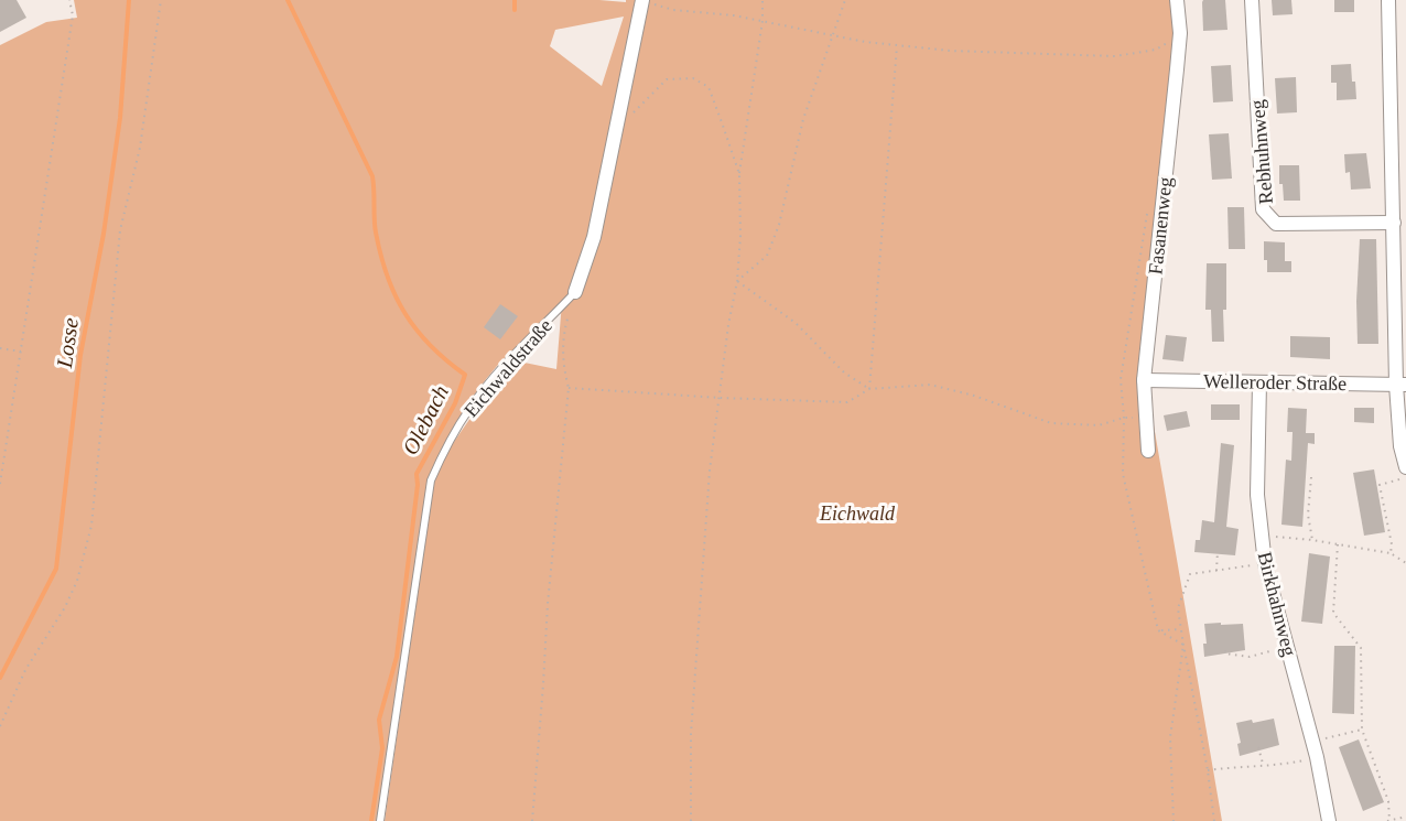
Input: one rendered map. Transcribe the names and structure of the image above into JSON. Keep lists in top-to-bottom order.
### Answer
{
  "streets": {
    "street": [
      "Rebhuhnweg",
      "Fasanenweg",
      "Eichwaldstraße",
      "Welleroder Straße",
      "Birkhahnweg"
    ]
  },
  "crossings": [
    ["Fasanenweg", "Welleroder Straße"],
    ["Welleroder Straße", "Birkhahnweg"]
  ],
  "water": ["Losse", "Olebach"],
  "parks": ["Eichwald"]
}
